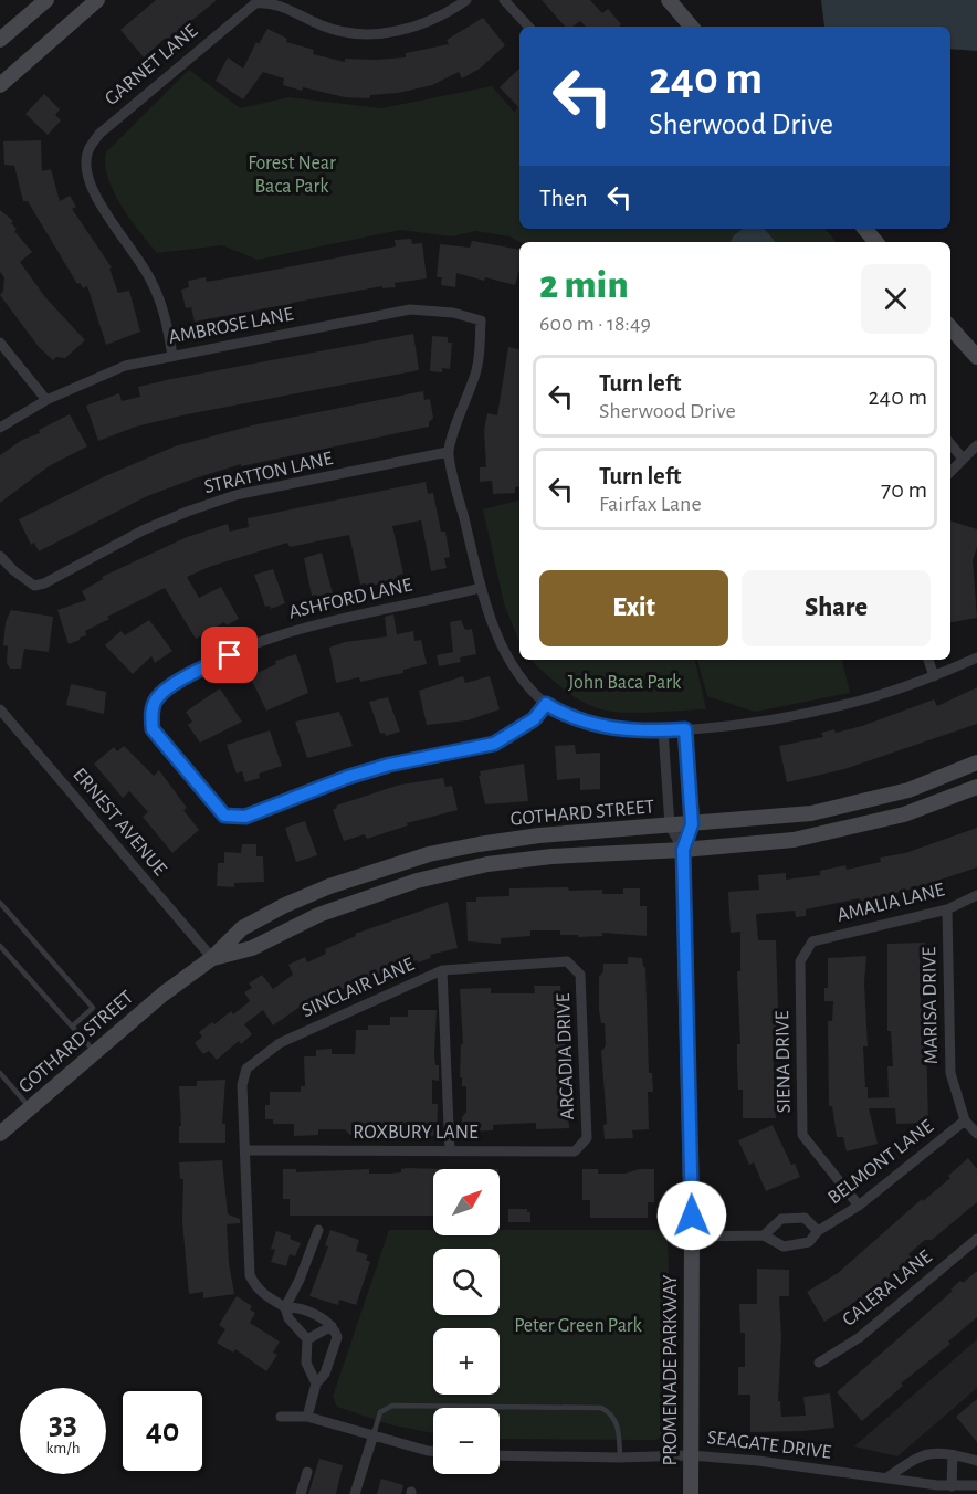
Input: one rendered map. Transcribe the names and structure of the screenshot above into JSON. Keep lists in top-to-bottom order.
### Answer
{
  "streets": {
    "street": [
      "GARNET LANE",
      "AMBROSE LANE",
      "STRATTON LANE",
      "ASHFORD LANE",
      "GOTHARD STREET",
      "ERNEST AVENUE",
      "AMALIA LANE",
      "SINCLAIR LANE",
      "MARISA DRIVE",
      "ARCADIA DRIVE",
      "SIENA DRIVE",
      "ROXBURY LANE",
      "BELMONT LANE",
      "CALERA LANE",
      "PROMENADE PARKWAY",
      "SEAGATE DRIVE"
    ]
  },
  "crossings": [
    ["GARNET LANE", "AMBROSE LANE"],
    ["AMBROSE LANE", "STRATTON LANE"],
    ["GOTHARD STREET", "ERNEST AVENUE"],
    ["GOTHARD STREET", "PROMENADE PARKWAY"],
    ["AMALIA LANE", "MARISA DRIVE"],
    ["AMALIA LANE", "SIENA DRIVE"],
    ["SINCLAIR LANE", "ARCADIA DRIVE"],
    ["SINCLAIR LANE", "ROXBURY LANE"],
    ["MARISA DRIVE", "BELMONT LANE"],
    ["ARCADIA DRIVE", "ROXBURY LANE"],
    ["SIENA DRIVE", "BELMONT LANE"],
    ["BELMONT LANE", "PROMENADE PARKWAY"],
    ["PROMENADE PARKWAY", "SEAGATE DRIVE"]
  ],
  "parks": ["Forest Near Baca Park", "John Baca Park", "Peter Green Park"],
  "north": "top right",
  "page": {
    "turn": ["240 m", "Sherwood Drive"],
    "then": "Then",
    "heading": ["2 min", "600 m · 18:49"],
    "list": [
      {
        "name": "Turn left",
        "note": "Sherwood Drive",
        "value": "240 m"
      },
      {
        "name": "Turn left",
        "note": "Fairfax Lane",
        "value": "70 m"
      }
    ],
    "buttons": ["Exit", "Share"],
    "map_buttons": ["+", "−"],
    "speed": "33 km/h",
    "limit": "40"
  }
}
